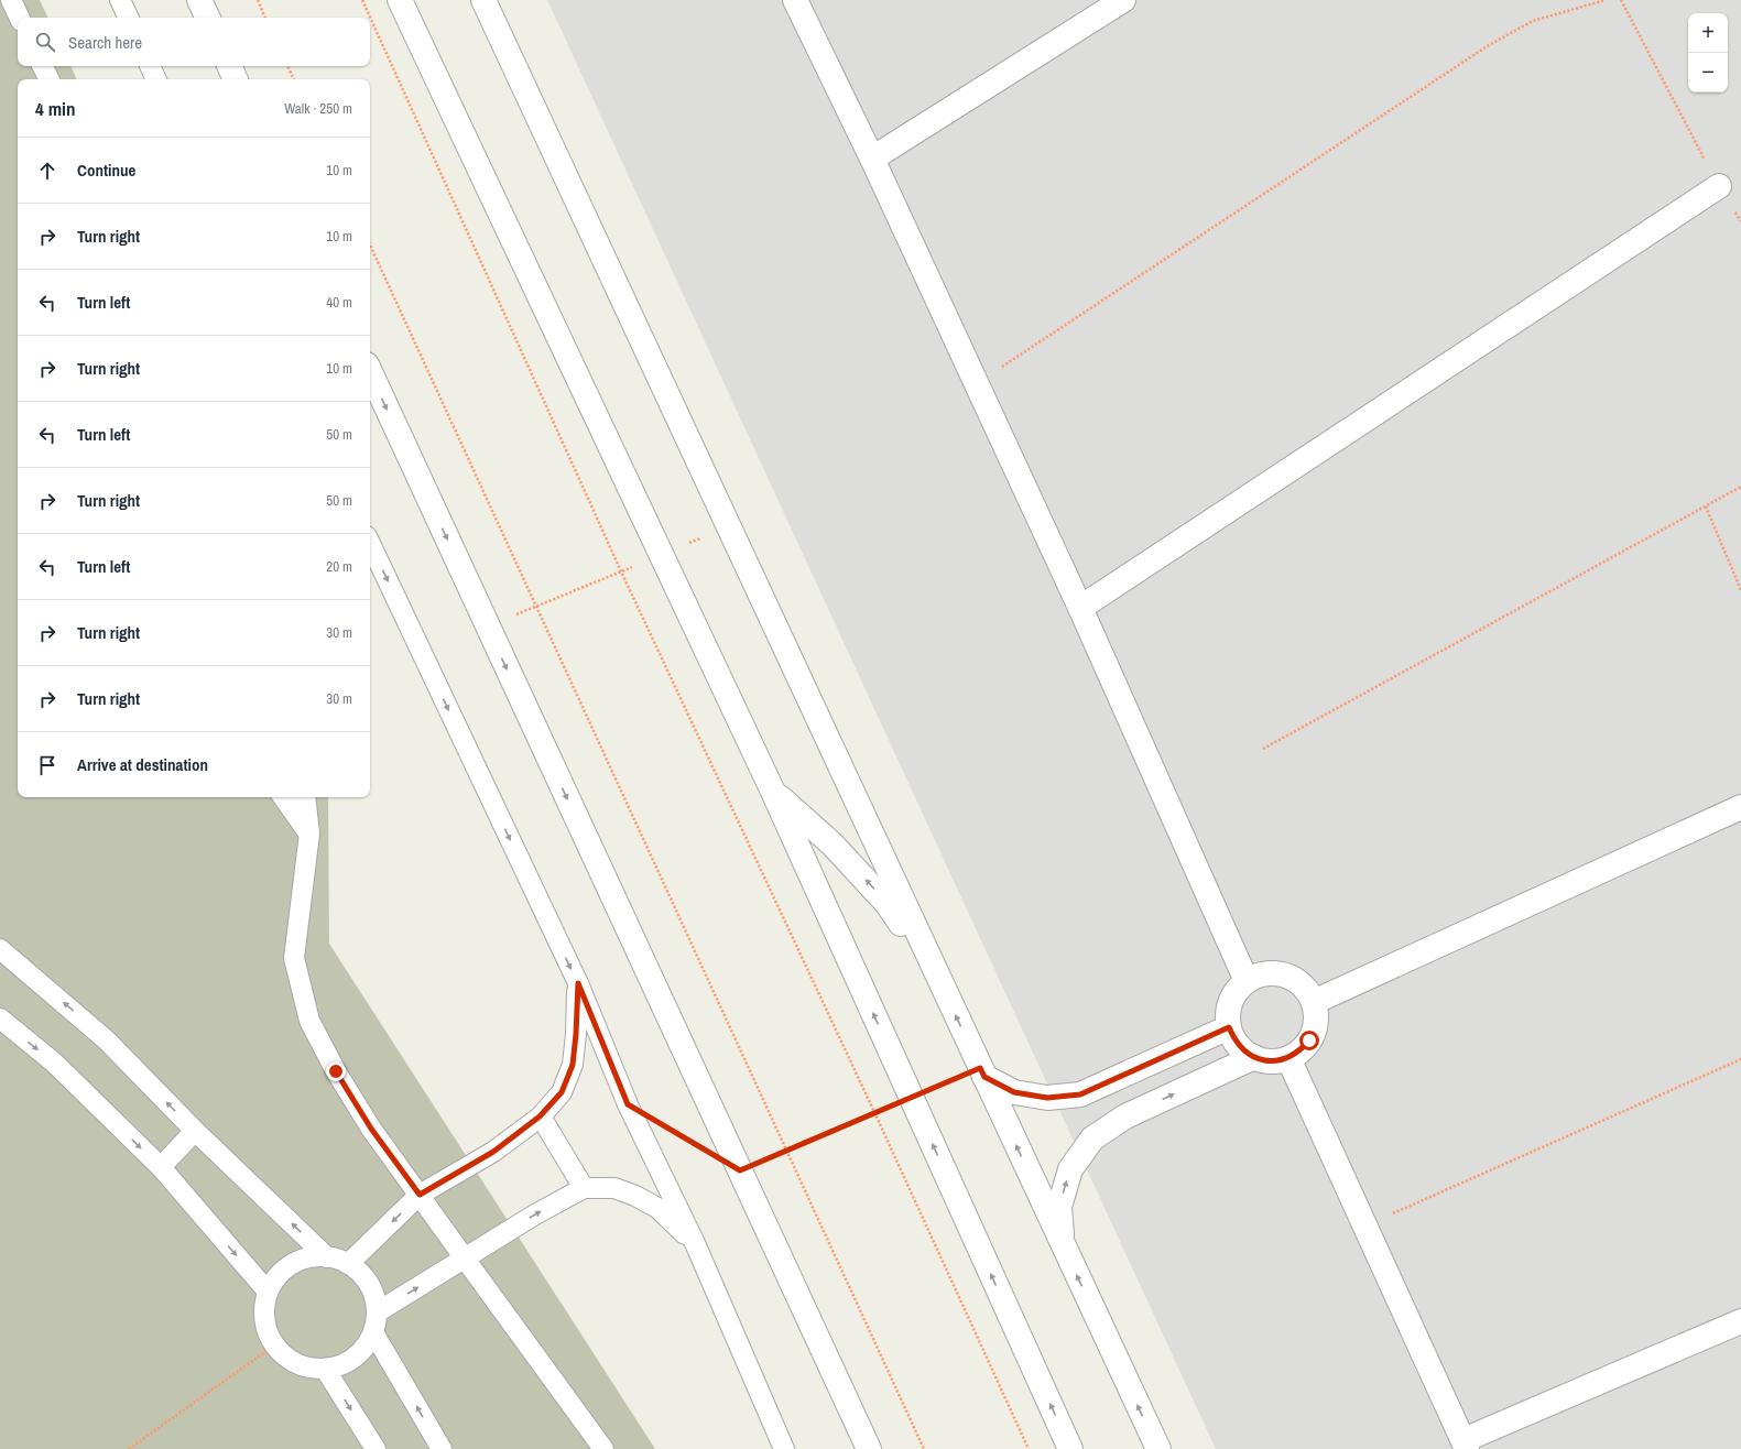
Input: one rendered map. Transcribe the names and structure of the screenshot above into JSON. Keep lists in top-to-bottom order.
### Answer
{
  "page": {
    "map_buttons": ["+", "−"],
    "search": "Search here",
    "heading": ["4 min", "Walk · 250 m"],
    "list": [
      ["Continue", "10 m"],
      ["Turn right", "10 m"],
      ["Turn left", "40 m"],
      ["Turn right", "10 m"],
      ["Turn left", "50 m"],
      ["Turn right", "50 m"],
      ["Turn left", "20 m"],
      ["Turn right", "30 m"],
      ["Turn right", "30 m"],
      "Arrive at destination"
    ]
  }
}
